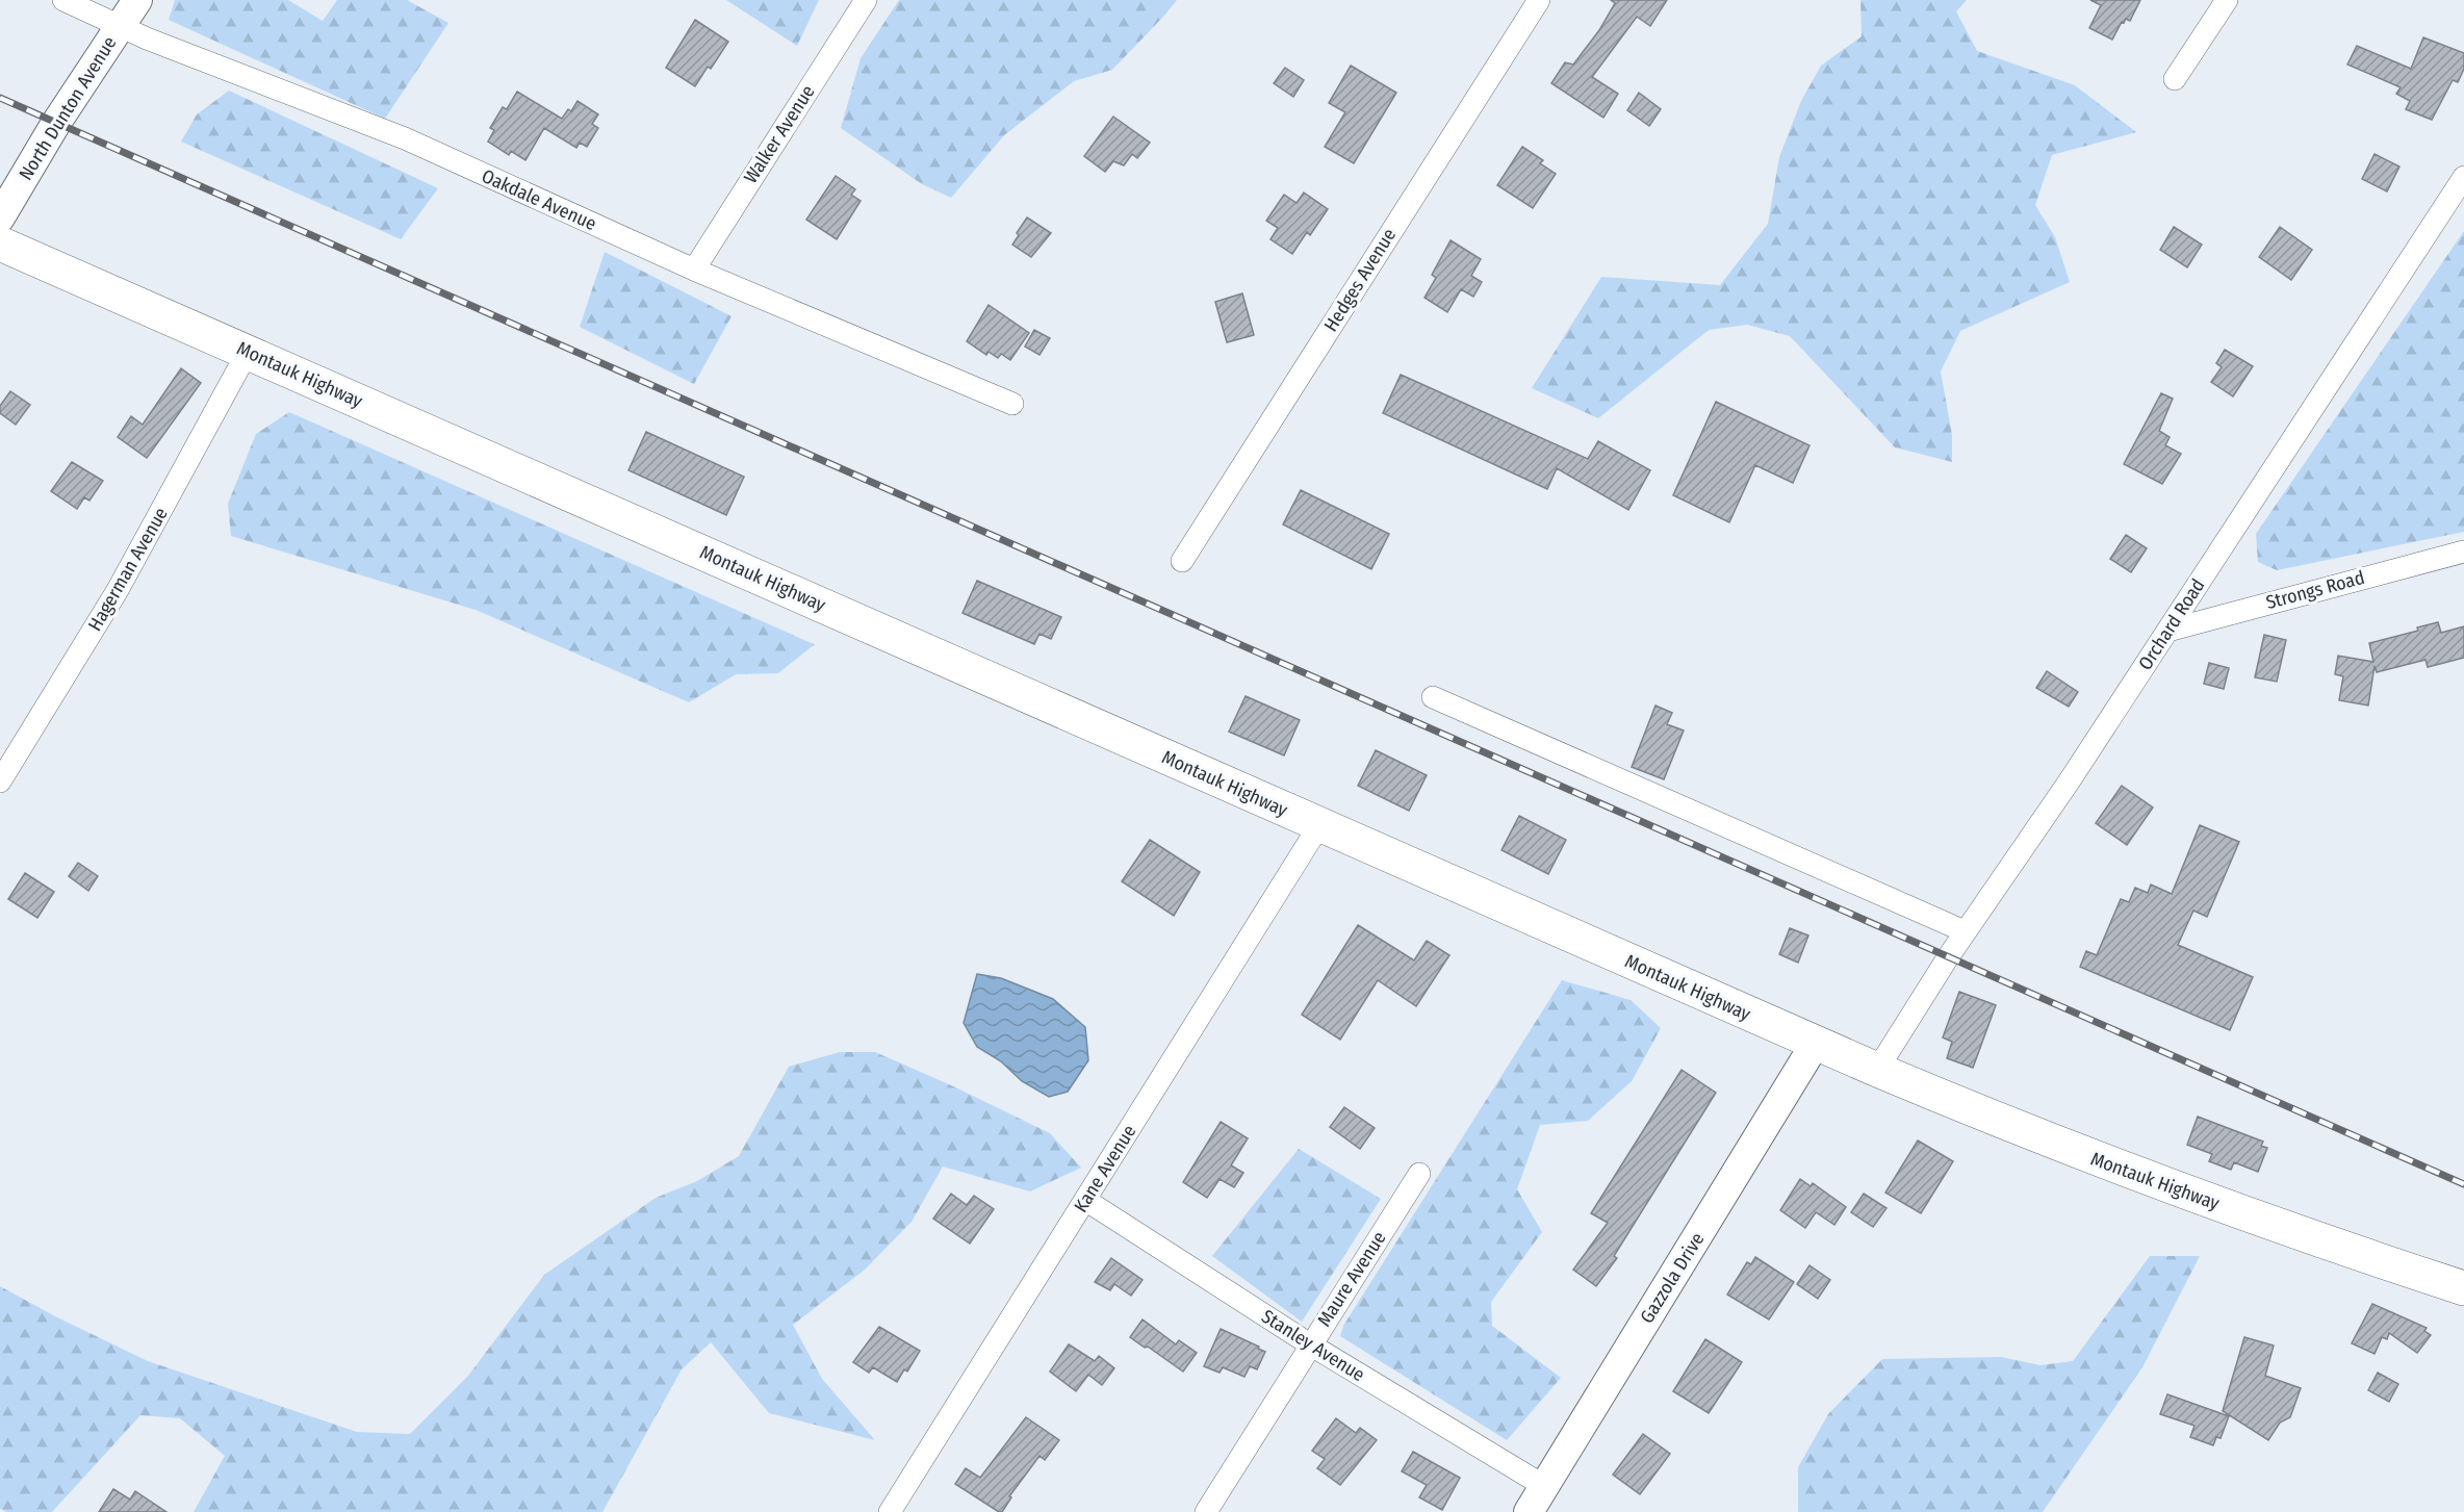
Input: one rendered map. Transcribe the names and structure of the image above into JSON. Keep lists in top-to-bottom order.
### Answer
{
  "streets": {
    "main road": ["Montauk Highway"],
    "street": [
      "North Dunton Avenue",
      "Walker Avenue",
      "Oakdale Avenue",
      "Hedges Avenue",
      "Hagerman Avenue",
      "Strongs Road",
      "Orchard Road",
      "Kane Avenue",
      "Gazzola Drive",
      "Maure Avenue",
      "Stanley Avenue"
    ]
  },
  "crossings": [
    ["North Dunton Avenue", "Oakdale Avenue"],
    ["Walker Avenue", "Oakdale Avenue"],
    ["Montauk Highway", "Hagerman Avenue"],
    ["Montauk Highway", "Orchard Road"],
    ["Montauk Highway", "Kane Avenue"],
    ["Montauk Highway", "Gazzola Drive"],
    ["Strongs Road", "Orchard Road"],
    ["Kane Avenue", "Stanley Avenue"],
    ["Gazzola Drive", "Stanley Avenue"],
    ["Maure Avenue", "Stanley Avenue"]
  ]
}
